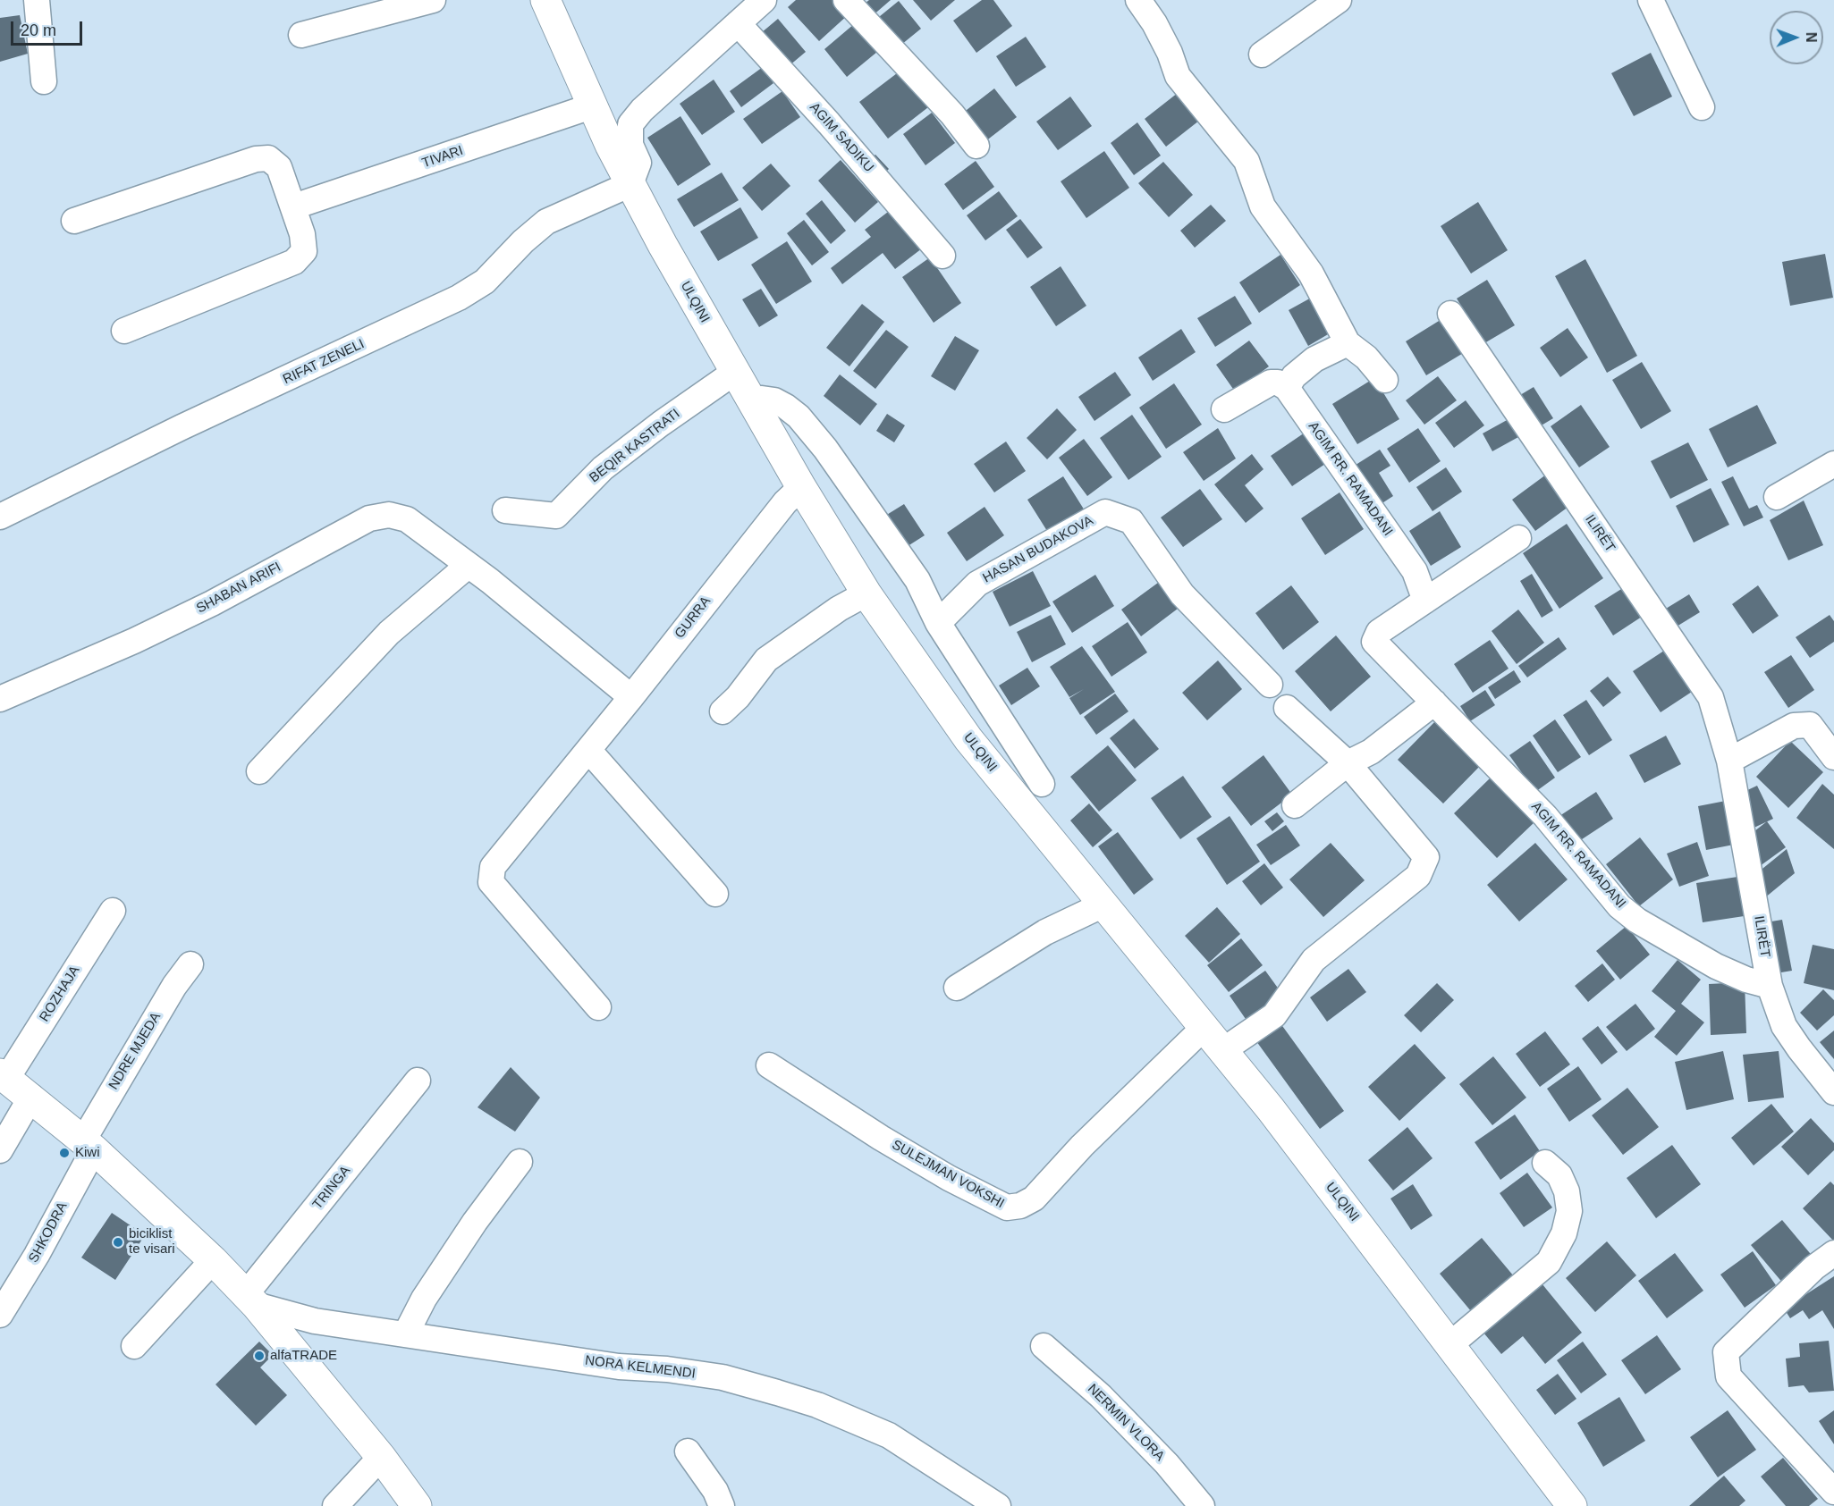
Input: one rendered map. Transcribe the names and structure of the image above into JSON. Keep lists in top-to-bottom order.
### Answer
{
  "streets": {
    "main road": ["ULQINI"],
    "street": [
      "AGIM SADIKU",
      "TIVARI",
      "RIFAT ZENELI",
      "BEQIR KASTRATI",
      "AGIM RR. RAMADANI",
      "ILIRËT",
      "HASAN BUDAKOVA",
      "SHABAN ARIFI",
      "GURRA",
      "ROZHAJA",
      "NDRE MJEDA",
      "SULEJMAN VOKSHI",
      "TRINGA",
      "SHKODRA",
      "NORA KELMENDI",
      "NERMIN VLORA"
    ]
  },
  "crossings": [
    ["TIVARI", "ULQINI"],
    ["ULQINI", "RIFAT ZENELI"],
    ["ULQINI", "BEQIR KASTRATI"],
    ["ULQINI", "GURRA"],
    ["ULQINI", "SULEJMAN VOKSHI"],
    ["AGIM RR. RAMADANI", "ILIRËT"],
    ["SHABAN ARIFI", "GURRA"],
    ["NDRE MJEDA", "SHKODRA"],
    ["TRINGA", "NORA KELMENDI"]
  ],
  "places": ["Kiwi", "biciklist te visari", "alfaTRADE"],
  "scale_bar": "20 m",
  "north": "right"
}
